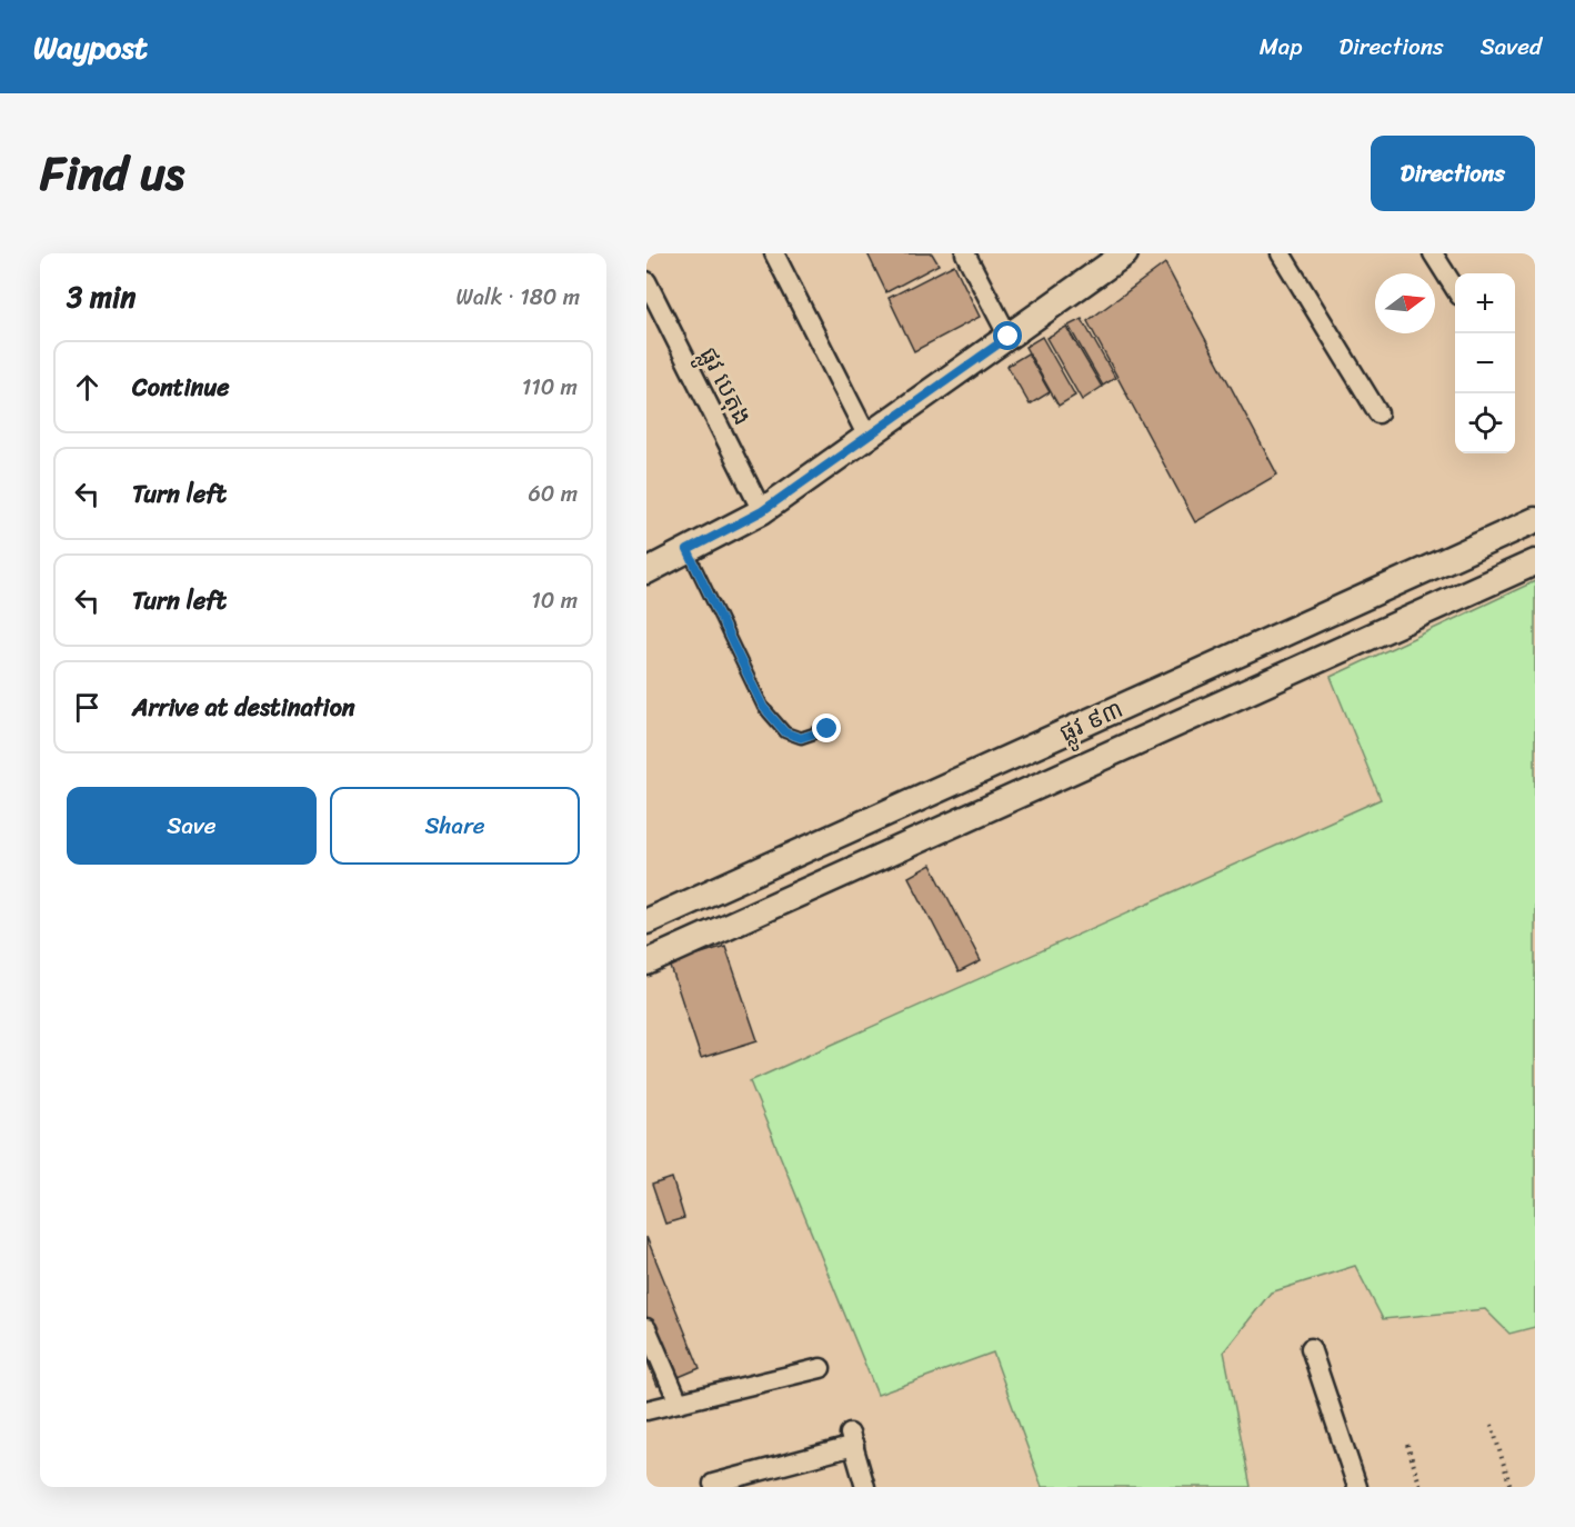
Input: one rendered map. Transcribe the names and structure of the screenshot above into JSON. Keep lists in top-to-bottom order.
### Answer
{
  "streets": {
    "street": ["ផ្លូវ បេតុង", "ផ្លូវ ៩៣"]
  },
  "north": "right",
  "page": {
    "header": "Waypost",
    "nav": ["Map", "Directions", "Saved"],
    "title": "Find us",
    "buttons": [
      "Directions",
      ["Save", "Share"]
    ],
    "heading": ["3 min", "Walk · 180 m"],
    "map_buttons": ["+", "−"],
    "list": [
      ["Continue", "110 m"],
      ["Turn left", "60 m"],
      ["Turn left", "10 m"],
      "Arrive at destination"
    ]
  }
}
